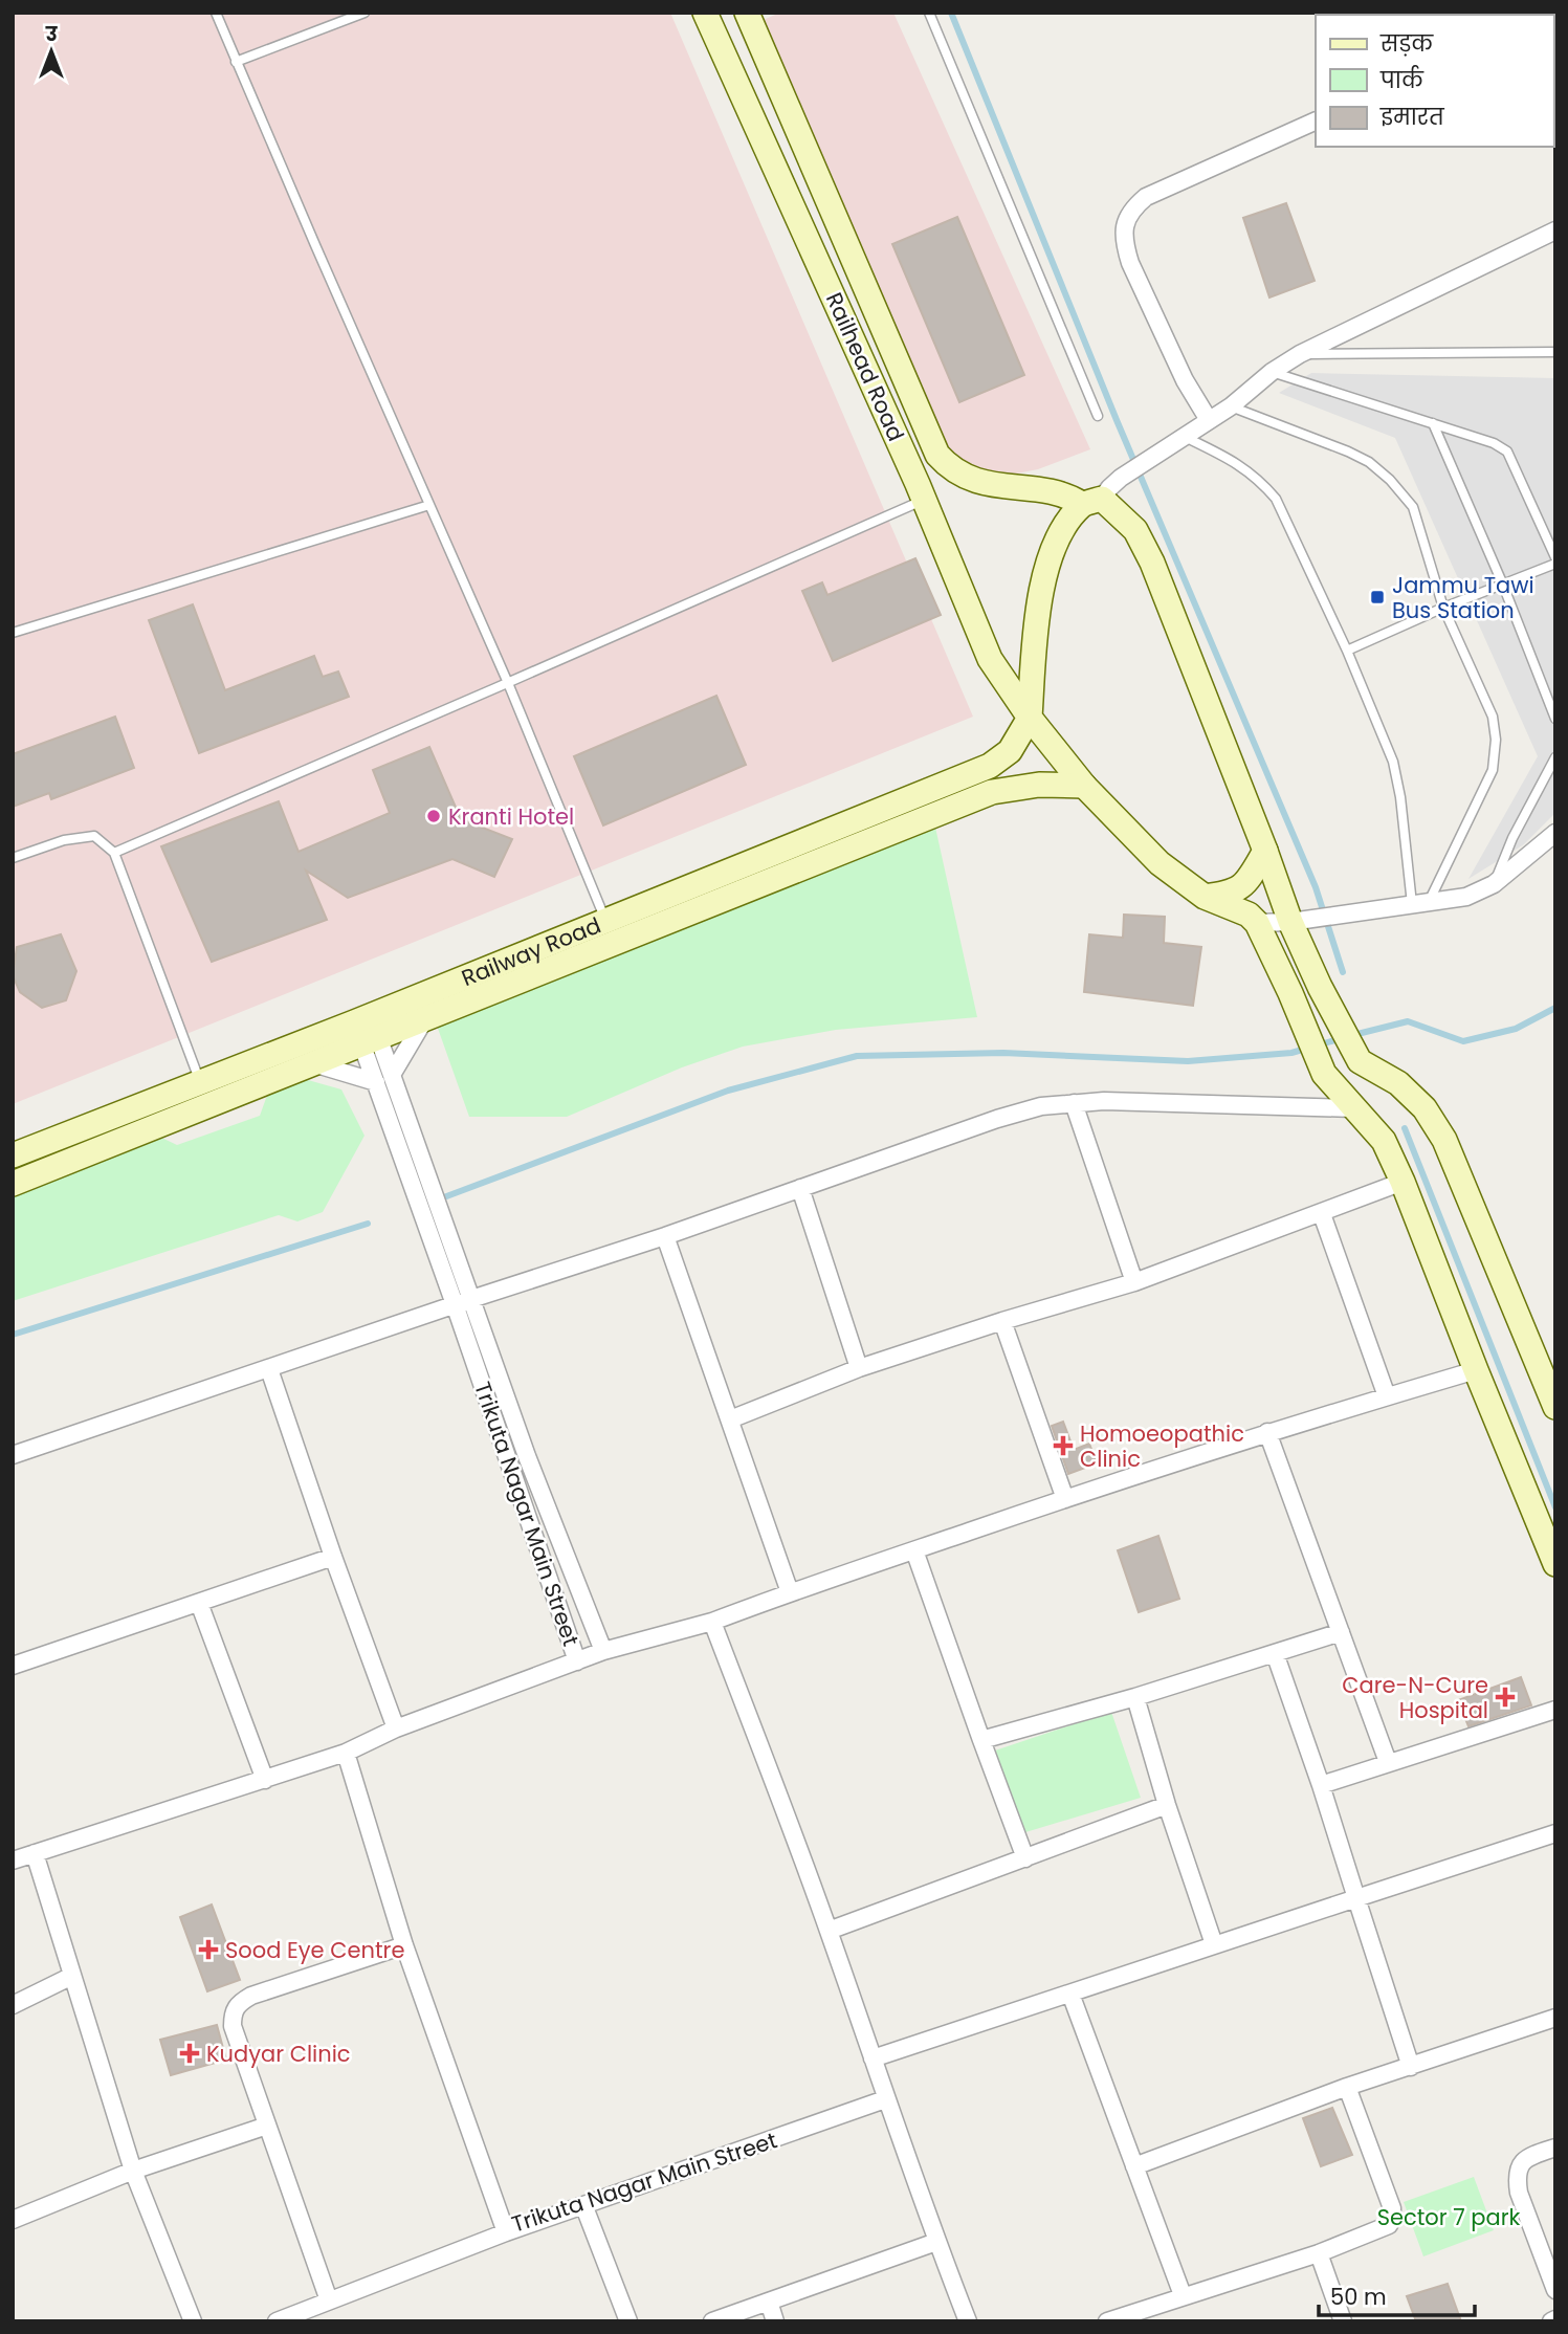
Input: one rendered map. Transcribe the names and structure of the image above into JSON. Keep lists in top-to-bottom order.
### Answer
{
  "streets": {
    "main road": ["Railhead Road", "Railway Road"],
    "street": ["Trikuta Nagar Main Street"]
  },
  "crossings": [
    ["Railhead Road", "Railway Road"],
    ["Railway Road", "Trikuta Nagar Main Street"]
  ],
  "parks": ["Sector 7 park"],
  "places": {
    "transit": ["Jammu Tawi Bus Station"],
    "other": ["Kranti Hotel"],
    "health": [
      "Homoeopathic Clinic",
      "Care-N-Cure Hospital",
      "Sood Eye Centre",
      "Kudyar Clinic"
    ]
  },
  "legend": ["सड़क", "पार्क", "इमारत"],
  "scale_bar": "50 m",
  "north": "top"
}
